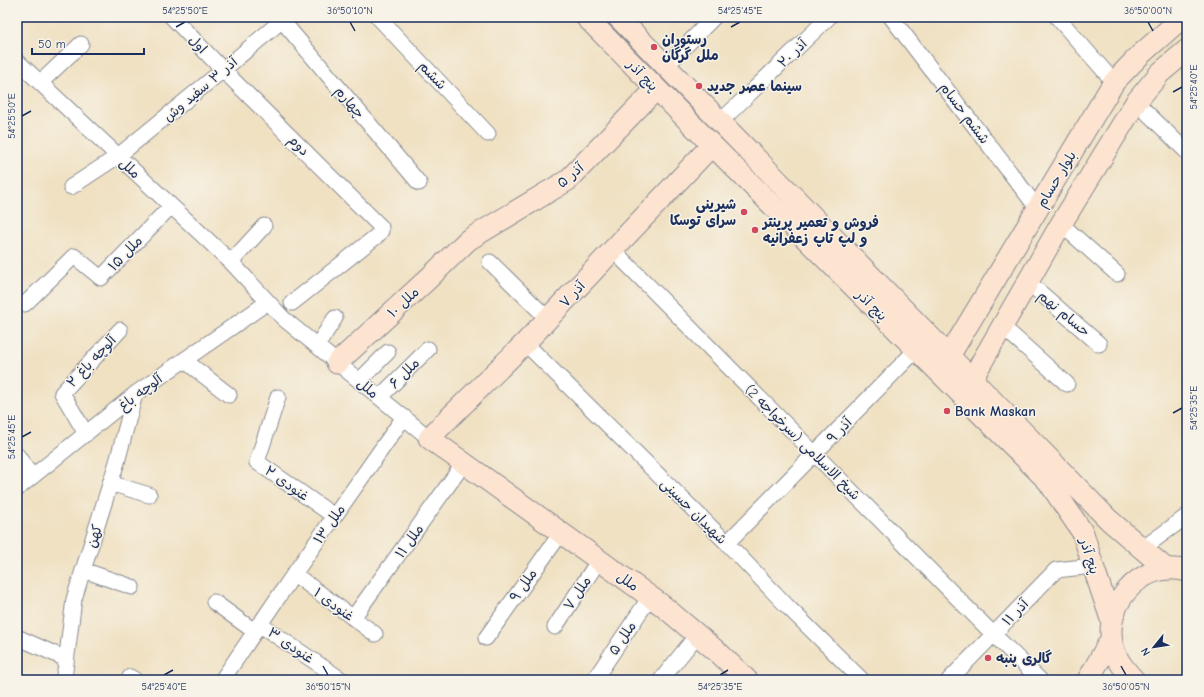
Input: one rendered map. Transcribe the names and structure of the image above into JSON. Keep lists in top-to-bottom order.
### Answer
{
  "streets": {
    "street": [
      "اول",
      "۲۰ آذر",
      "ششم",
      "پنج آذر",
      "آذر ۳ سفید وش",
      "چهارم",
      "ششم حسام",
      "دوم",
      "ملل",
      "آذر ۵",
      "بلوار حسام",
      "ملل ۱۵",
      "آذر ۷",
      "۱۰ ملل",
      "حسام نهم",
      "۲ آلوچه باغ",
      "۶ ملل",
      "آلوچه باغ",
      "۹ آذر",
      "شیخ الاسلامی (سرخواجه 2)",
      "۲ غنودی",
      "شهیدان حسینی",
      "ملل ۱۳",
      "کهن",
      "۱۱ ملل",
      "ملل ۹",
      "۷ ملل",
      "۱ غنودی",
      "آذر ۱۱",
      "ملل ۵",
      "۳ غنودی"
    ]
  },
  "crossings": [
    ["اول", "آذر ۳ سفید وش"],
    ["اول", "دوم"],
    ["۲۰ آذر", "پنج آذر"],
    ["پنج آذر", "آذر ۵"],
    ["پنج آذر", "بلوار حسام"],
    ["پنج آذر", "آذر ۷"],
    ["پنج آذر", "۹ آذر"],
    ["پنج آذر", "آذر ۱۱"],
    ["آذر ۳ سفید وش", "چهارم"],
    ["آذر ۳ سفید وش", "دوم"],
    ["آذر ۳ سفید وش", "ملل"],
    ["ششم حسام", "بلوار حسام"],
    ["ملل", "ملل ۱۵"],
    ["ملل", "آذر ۷"],
    ["ملل", "۱۰ ملل"],
    ["ملل", "۶ ملل"],
    ["ملل", "آلوچه باغ"],
    ["ملل", "ملل ۱۳"],
    ["ملل", "۱۱ ملل"],
    ["ملل", "ملل ۹"],
    ["ملل", "۷ ملل"],
    ["ملل", "ملل ۵"],
    ["آذر ۵", "۱۰ ملل"],
    ["بلوار حسام", "حسام نهم"],
    ["آذر ۷", "شیخ الاسلامی (سرخواجه 2)"],
    ["آذر ۷", "شهیدان حسینی"],
    ["۲ آلوچه باغ", "آلوچه باغ"],
    ["آلوچه باغ", "کهن"],
    ["۹ آذر", "شیخ الاسلامی (سرخواجه 2)"],
    ["۹ آذر", "شهیدان حسینی"],
    ["شیخ الاسلامی (سرخواجه 2)", "آذر ۱۱"],
    ["۲ غنودی", "ملل ۱۳"],
    ["ملل ۱۳", "۱ غنودی"],
    ["ملل ۱۳", "۳ غنودی"],
    ["۱۱ ملل", "۱ غنودی"]
  ],
  "places": [
    "رستوران ملل گرگان",
    "سینما عصر جدید",
    "شیرینی سرای توسکا",
    "فروش و تعمیر پرینتر و لپ تاپ زعفرانیه",
    "Bank Maskan",
    "گالری پنبه"
  ],
  "scale_bar": "50 m",
  "north": "bottom left",
  "coordinates": [
    "54°25'50\"E",
    "36°50'10\"N",
    "54°25'45\"E",
    "36°50'00\"N",
    "54°25'40\"E",
    "54°25'35\"E",
    "36°50'15\"N",
    "36°50'05\"N"
  ]
}
